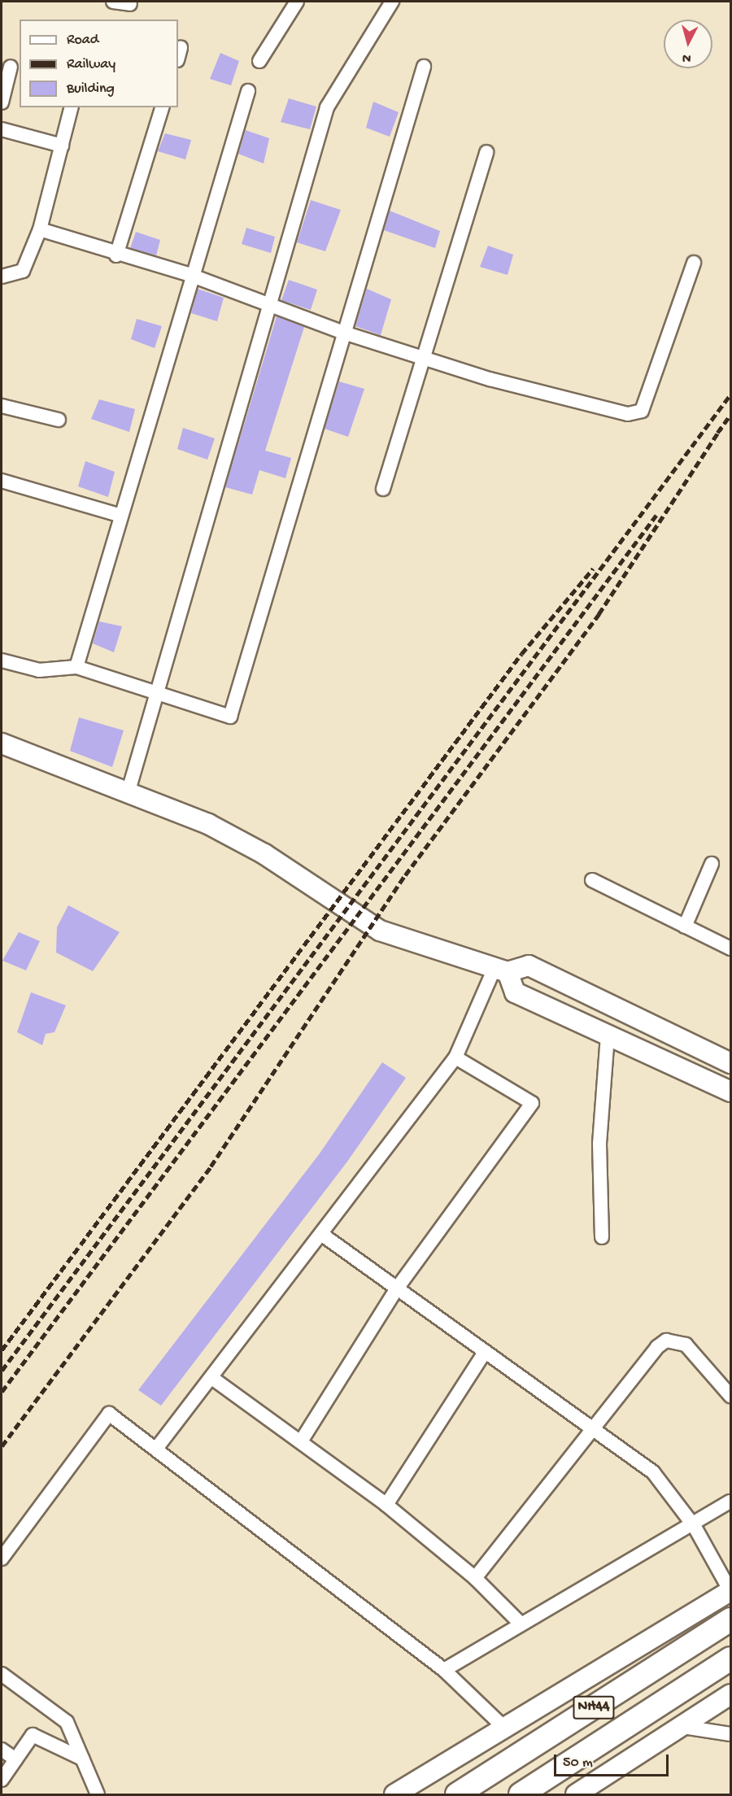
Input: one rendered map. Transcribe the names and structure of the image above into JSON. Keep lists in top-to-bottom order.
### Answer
{
  "streets": {
    "highway": ["NH44"]
  },
  "legend": ["Road", "Railway", "Building"],
  "scale_bar": "50 m",
  "north": "bottom"
}
